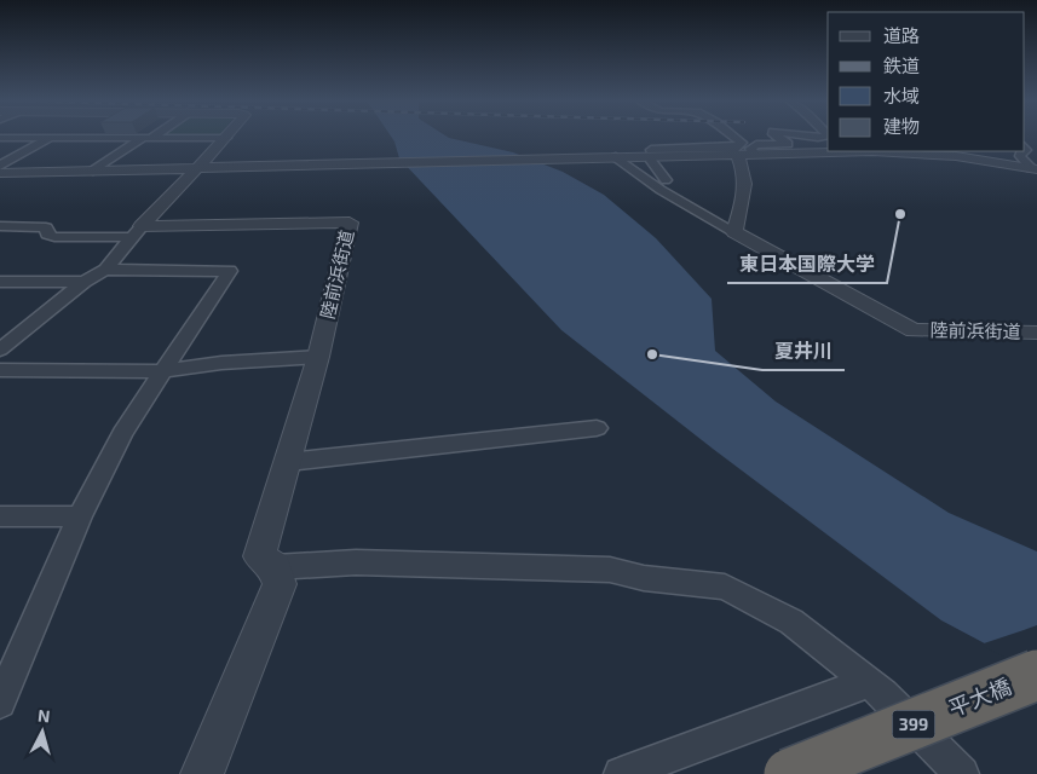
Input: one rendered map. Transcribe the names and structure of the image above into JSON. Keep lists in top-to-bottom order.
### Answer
{
  "streets": {
    "highway": ["平大橋", "399"],
    "street": ["陸前浜街道"]
  },
  "places": ["東日本国際大学", "夏井川"],
  "legend": [
    "道路",
    "鉄道",
    "水域",
    "建物"
  ],
  "north": "top"
}
